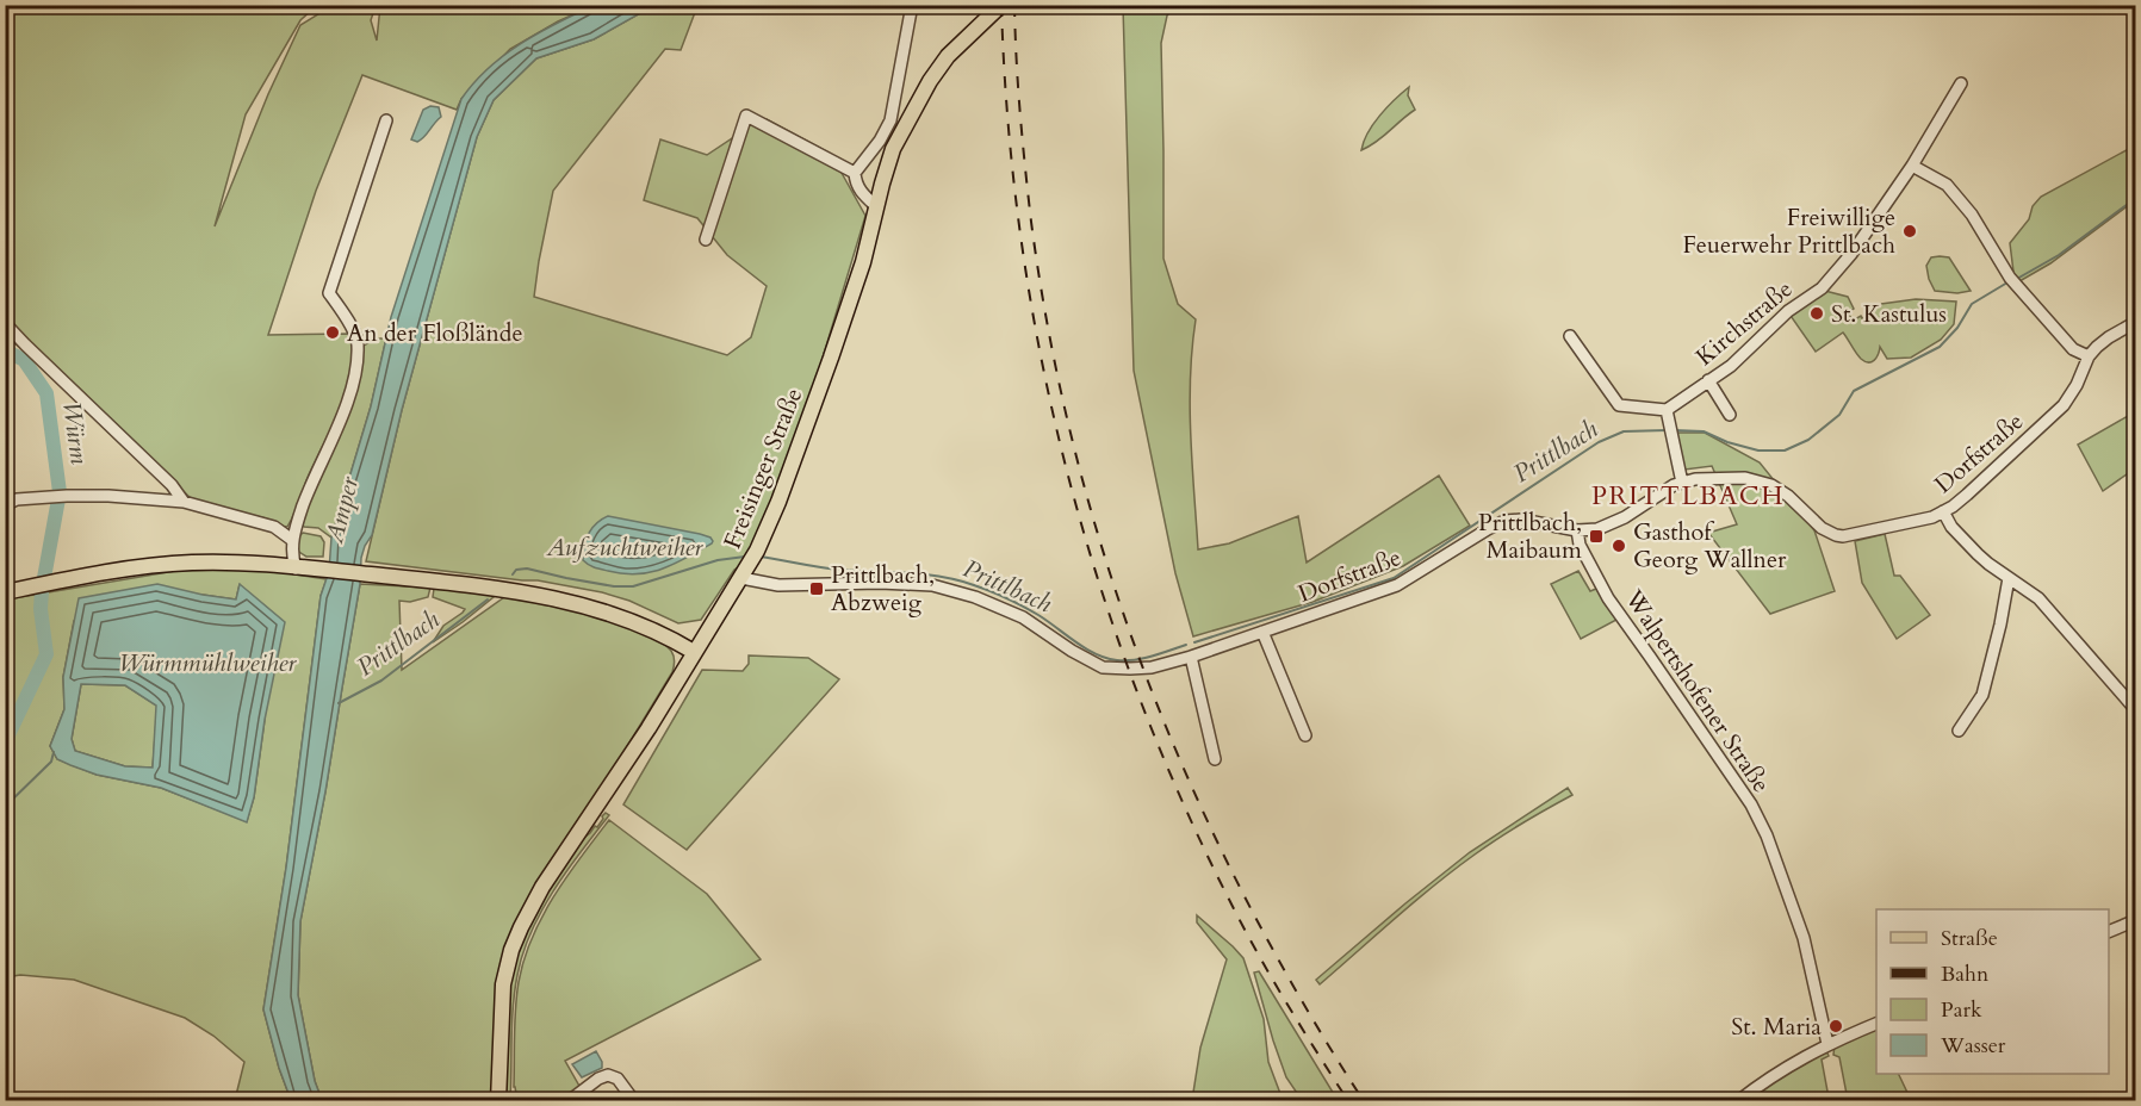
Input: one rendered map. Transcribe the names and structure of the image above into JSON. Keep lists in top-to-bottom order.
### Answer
{
  "streets": {
    "main road": ["Freisinger Straße"],
    "street": ["Kirchstraße", "Dorfstraße", "Walpertshofener Straße"]
  },
  "crossings": [
    ["Dorfstraße", "Freisinger Straße"],
    ["Dorfstraße", "Walpertshofener Straße"]
  ],
  "districts": ["PRITTLBACH"],
  "water": [
    "Würm",
    "Prittlbach",
    "Amper",
    "Aufzuchtweiher",
    "Würmmühlweiher"
  ],
  "places": {
    "other": [
      "Freiwillige Feuerwehr Prittlbach",
      "St. Kastulus",
      "An der Floßlände",
      "Gasthof Georg Wallner",
      "St. Maria"
    ],
    "transit": ["Prittlbach, Maibaum", "Prittlbach, Abzweig"]
  },
  "legend": [
    "Straße",
    "Bahn",
    "Park",
    "Wasser"
  ]
}
